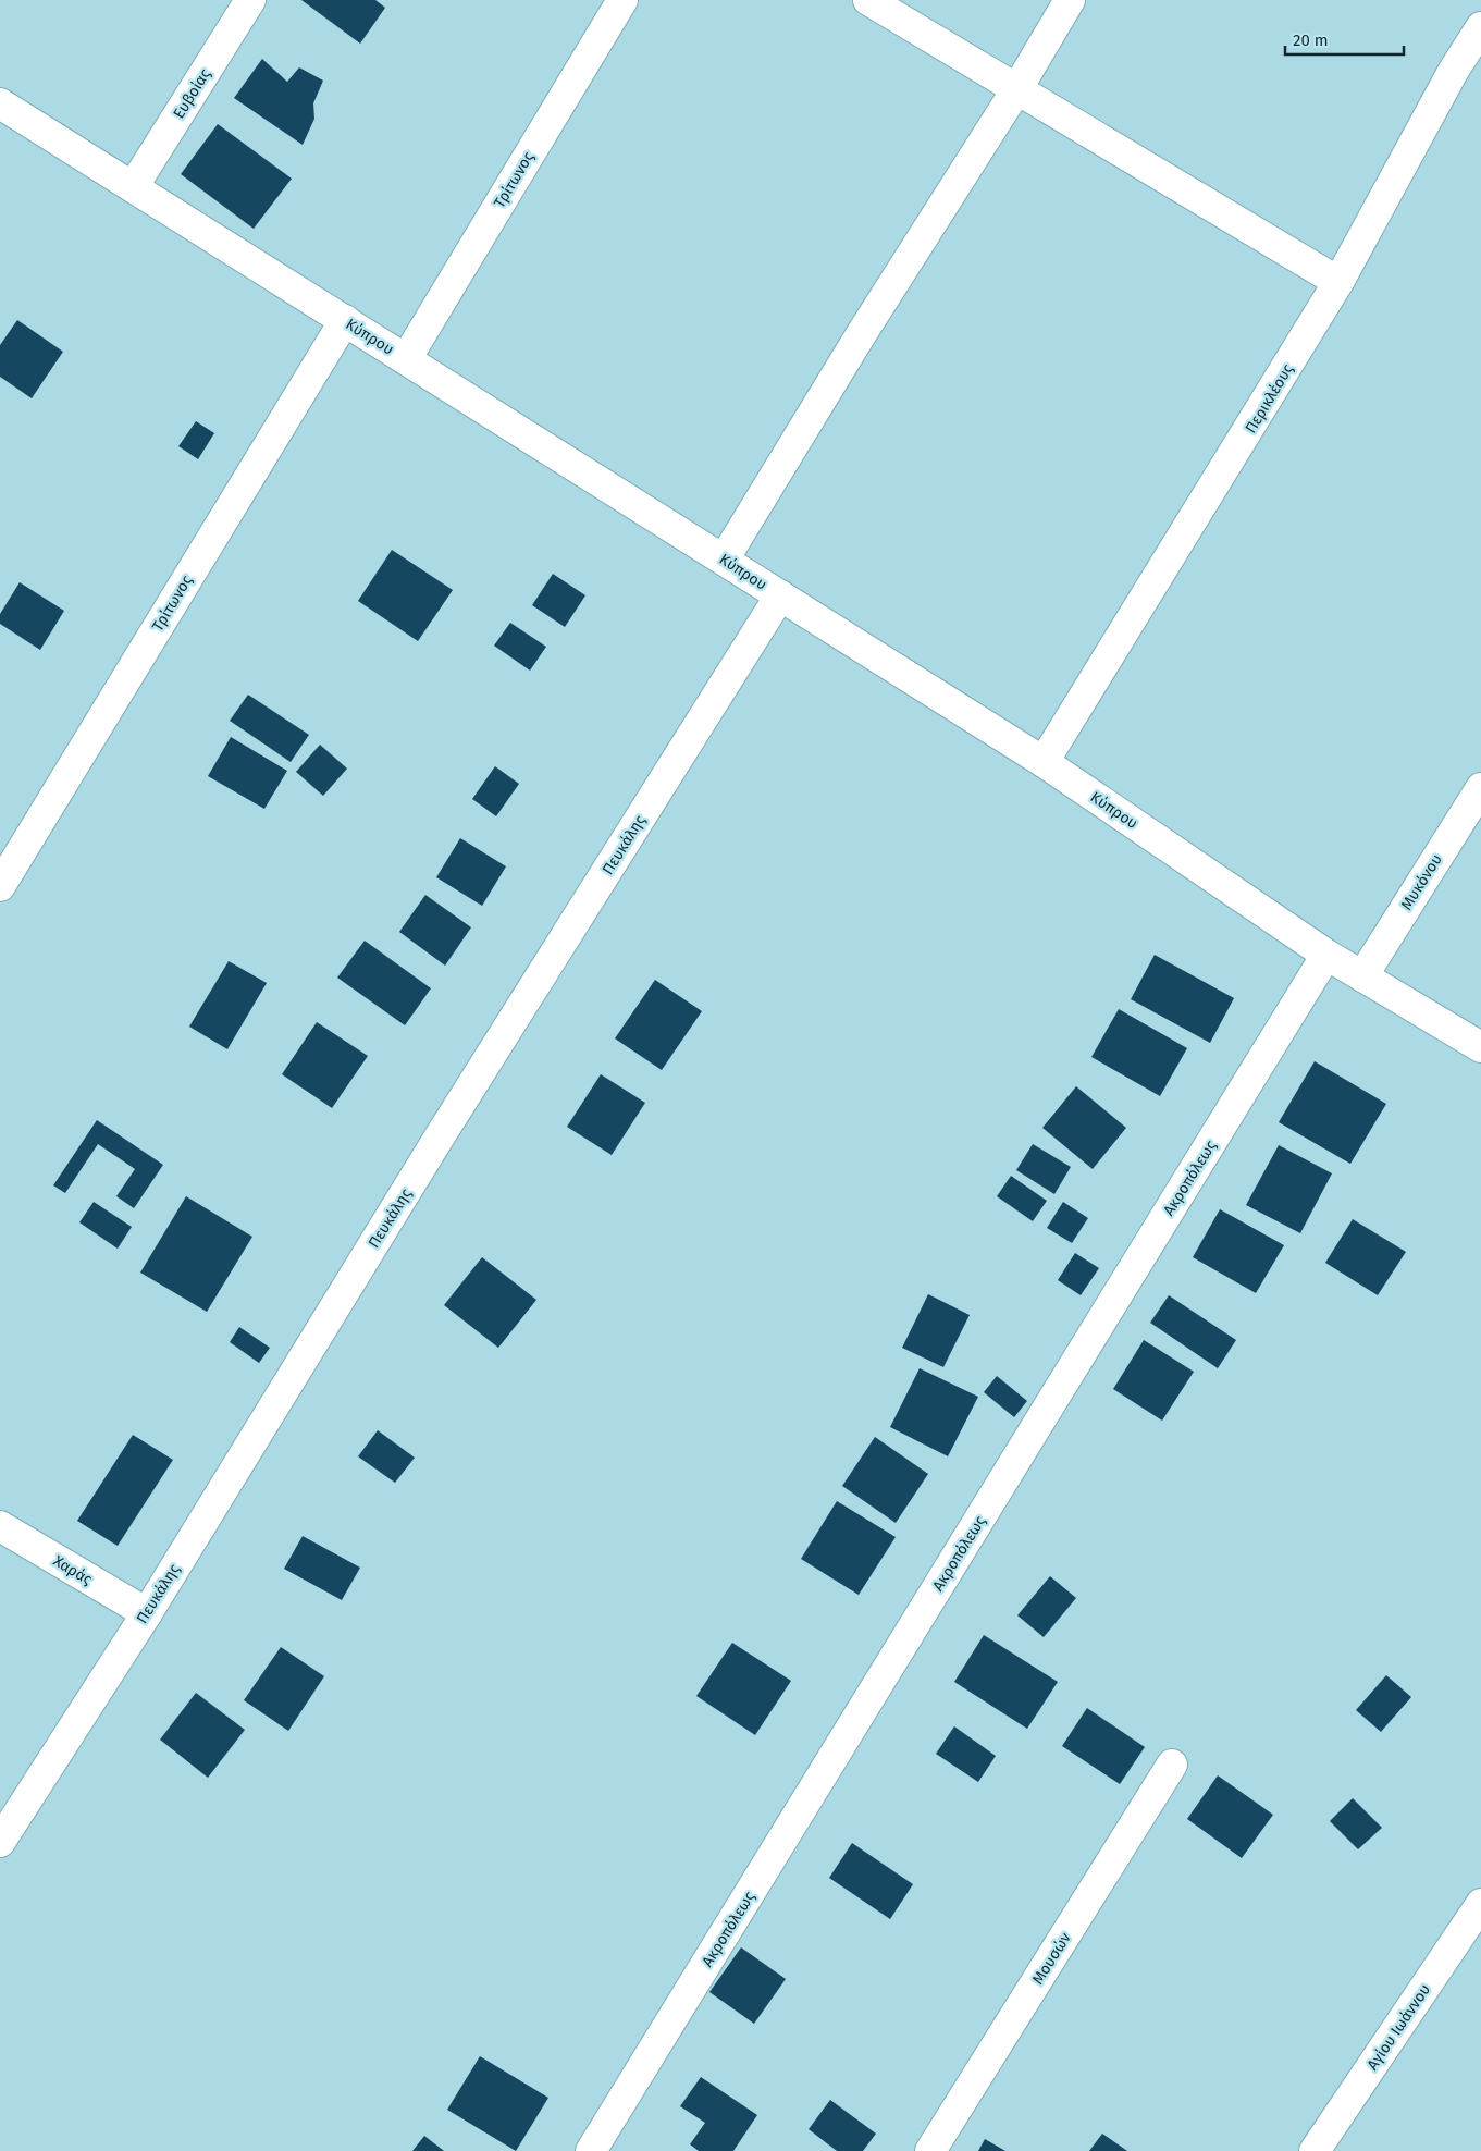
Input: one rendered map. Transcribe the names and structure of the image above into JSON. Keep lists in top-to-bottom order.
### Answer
{
  "streets": {
    "street": [
      "Ευβοίας",
      "Τρίτωνος",
      "Κύπρου",
      "Περικλέους",
      "Πευκάλης",
      "Μυκόνου",
      "Ακροπόλεως",
      "Χαράς",
      "Μουσών",
      "Αγίου Ιωάννου"
    ]
  },
  "crossings": [
    ["Ευβοίας", "Κύπρου"],
    ["Τρίτωνος", "Κύπρου"],
    ["Κύπρου", "Περικλέους"],
    ["Κύπρου", "Πευκάλης"],
    ["Κύπρου", "Μυκόνου"],
    ["Κύπρου", "Ακροπόλεως"],
    ["Πευκάλης", "Χαράς"]
  ],
  "scale_bar": "20 m"
}
